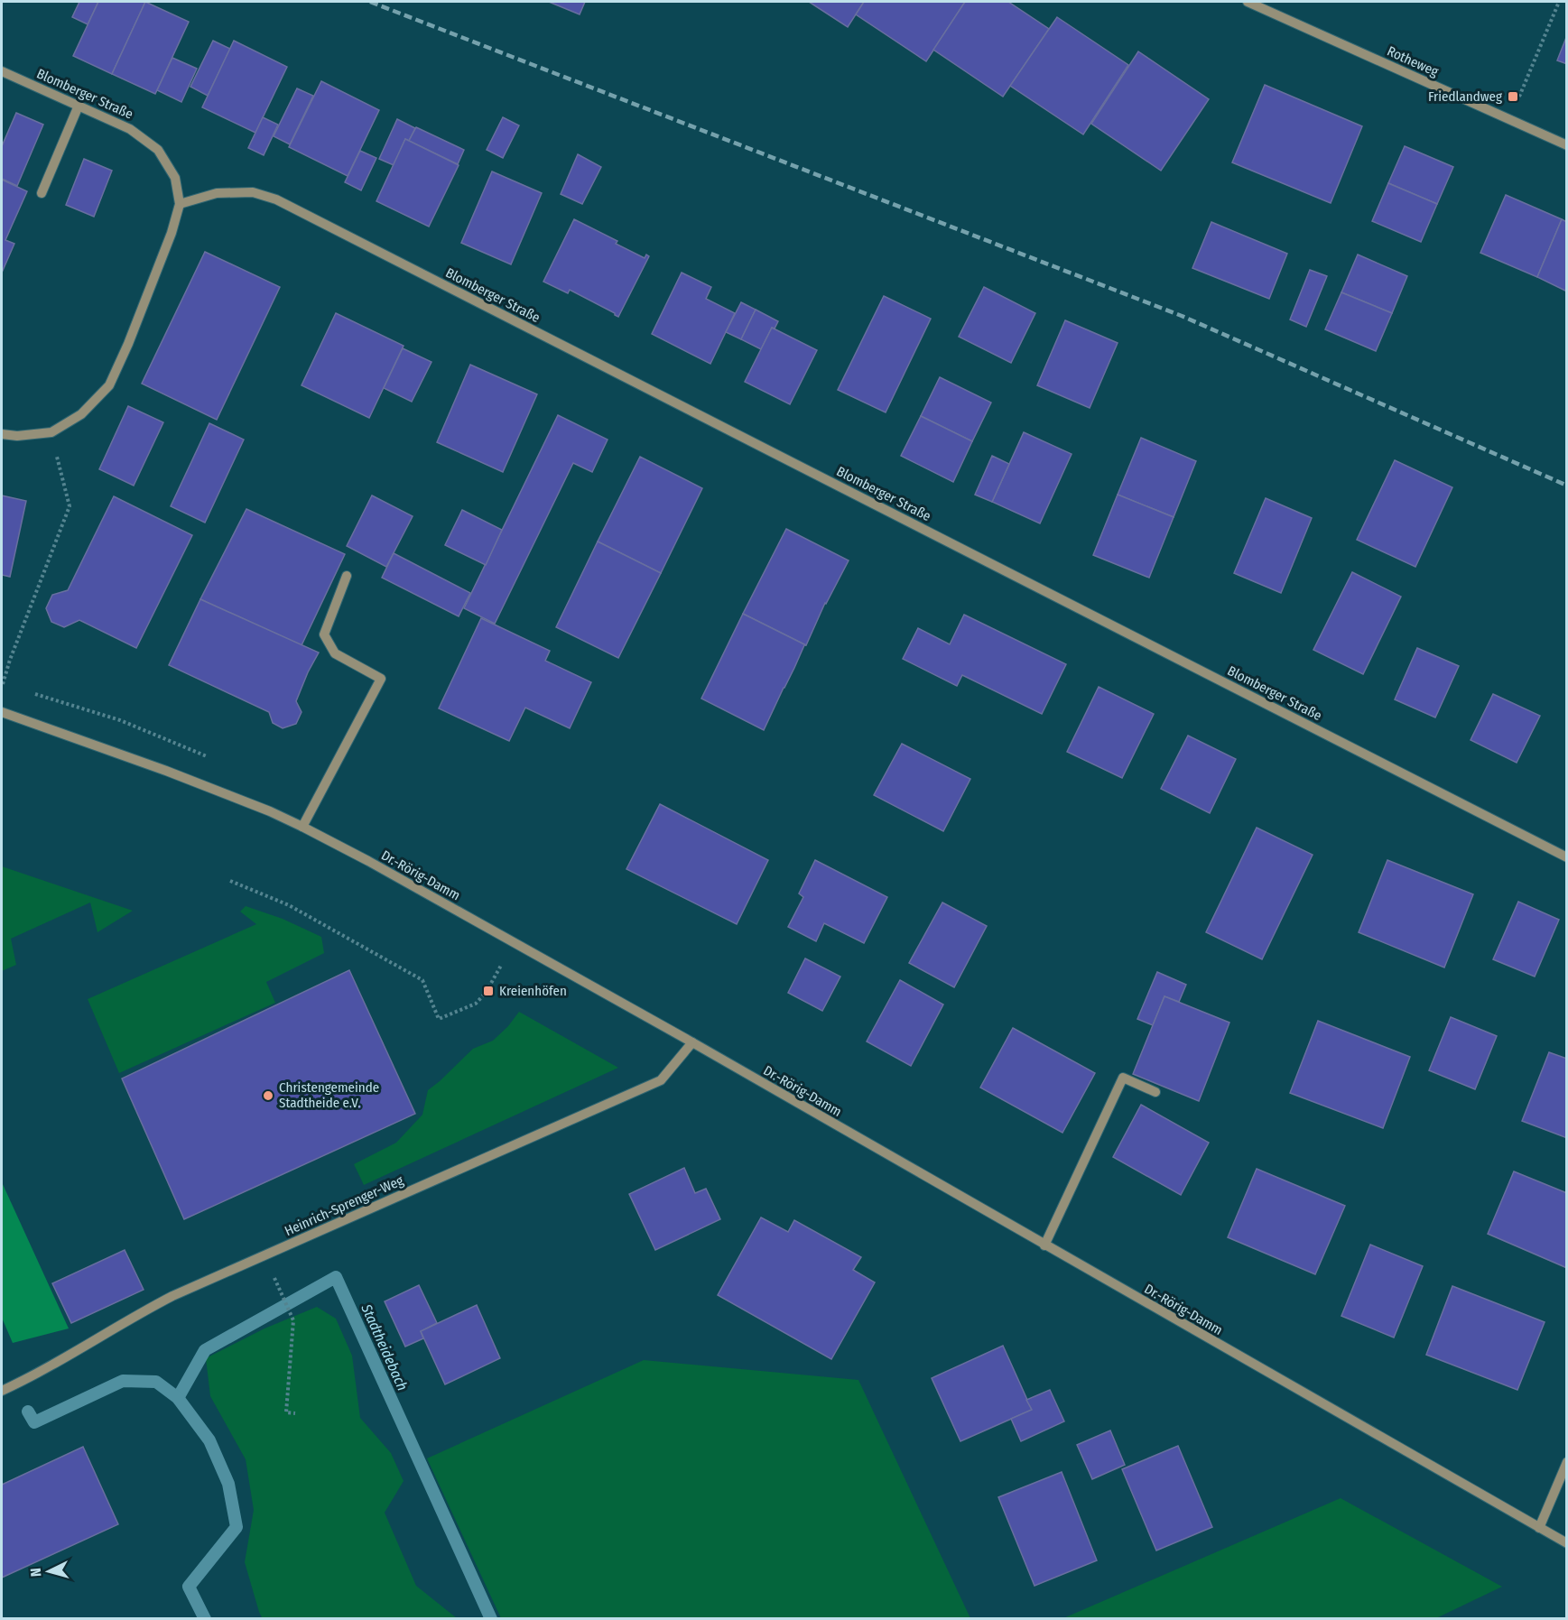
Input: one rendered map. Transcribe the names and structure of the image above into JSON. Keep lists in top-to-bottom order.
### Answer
{
  "streets": {
    "street": [
      "Rotheweg",
      "Blomberger Straße",
      "Dr.-Rörig-Damm",
      "Heinrich-Sprenger-Weg"
    ]
  },
  "crossings": [
    ["Dr.-Rörig-Damm", "Heinrich-Sprenger-Weg"]
  ],
  "water": ["Stadtheidebach"],
  "places": {
    "transit": ["Friedlandweg", "Kreienhöfen"],
    "other": ["Christengemeinde Stadtheide e.V."]
  },
  "north": "left"
}
